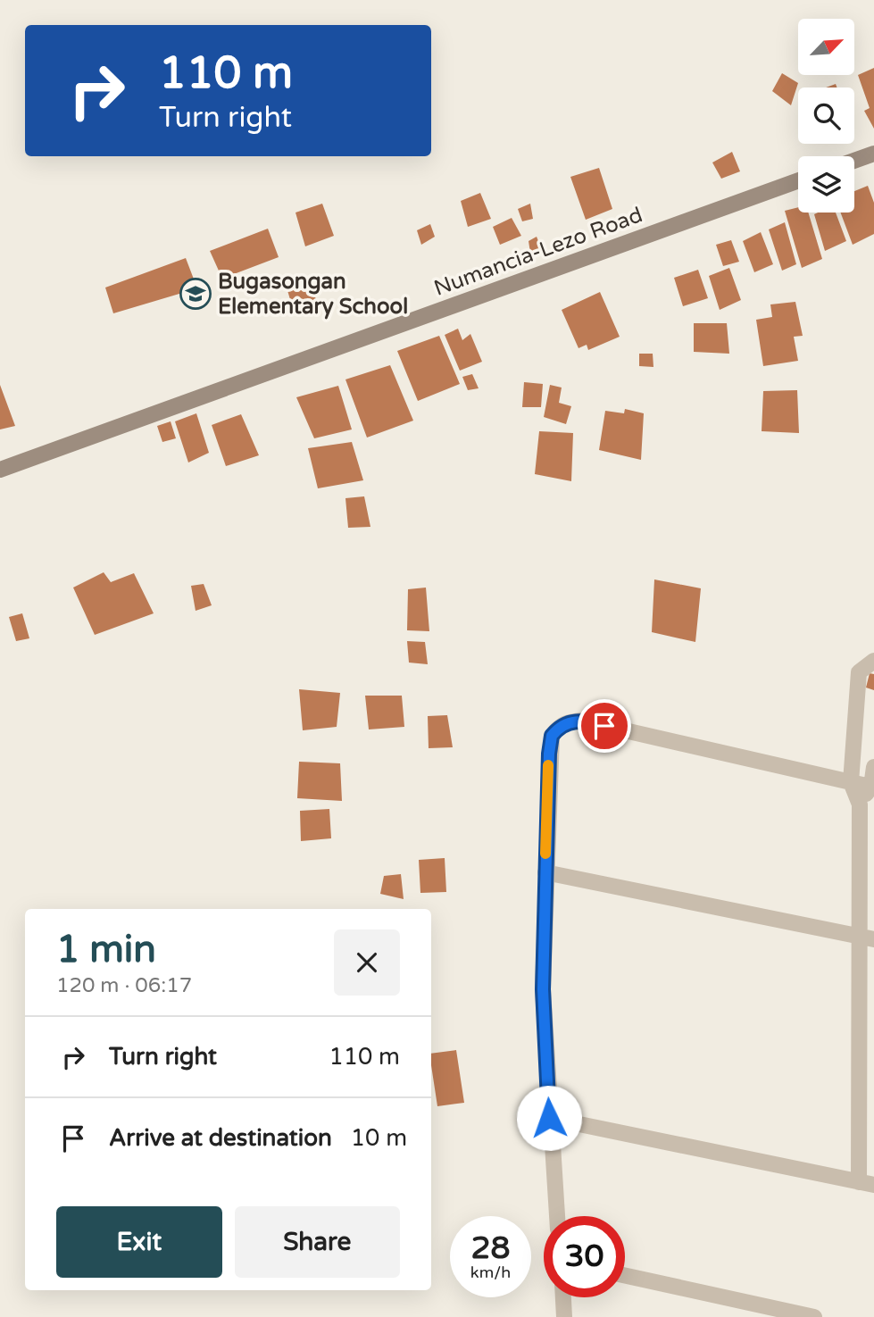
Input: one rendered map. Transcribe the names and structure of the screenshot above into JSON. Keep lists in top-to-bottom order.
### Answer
{
  "streets": {
    "main road": ["Numancia-Lezo Road"]
  },
  "places": {
    "school or university": ["Bugasongan Elementary School"]
  },
  "north": "top right",
  "page": {
    "turn": ["110 m", "Turn right"],
    "heading": ["1 min", "120 m · 06:17"],
    "list": [
      {
        "name": "Turn right",
        "value": "110 m"
      },
      {
        "name": "Arrive at destination",
        "value": "10 m"
      }
    ],
    "buttons": ["Exit", "Share"],
    "speed": "28 km/h",
    "limit": "30"
  }
}
